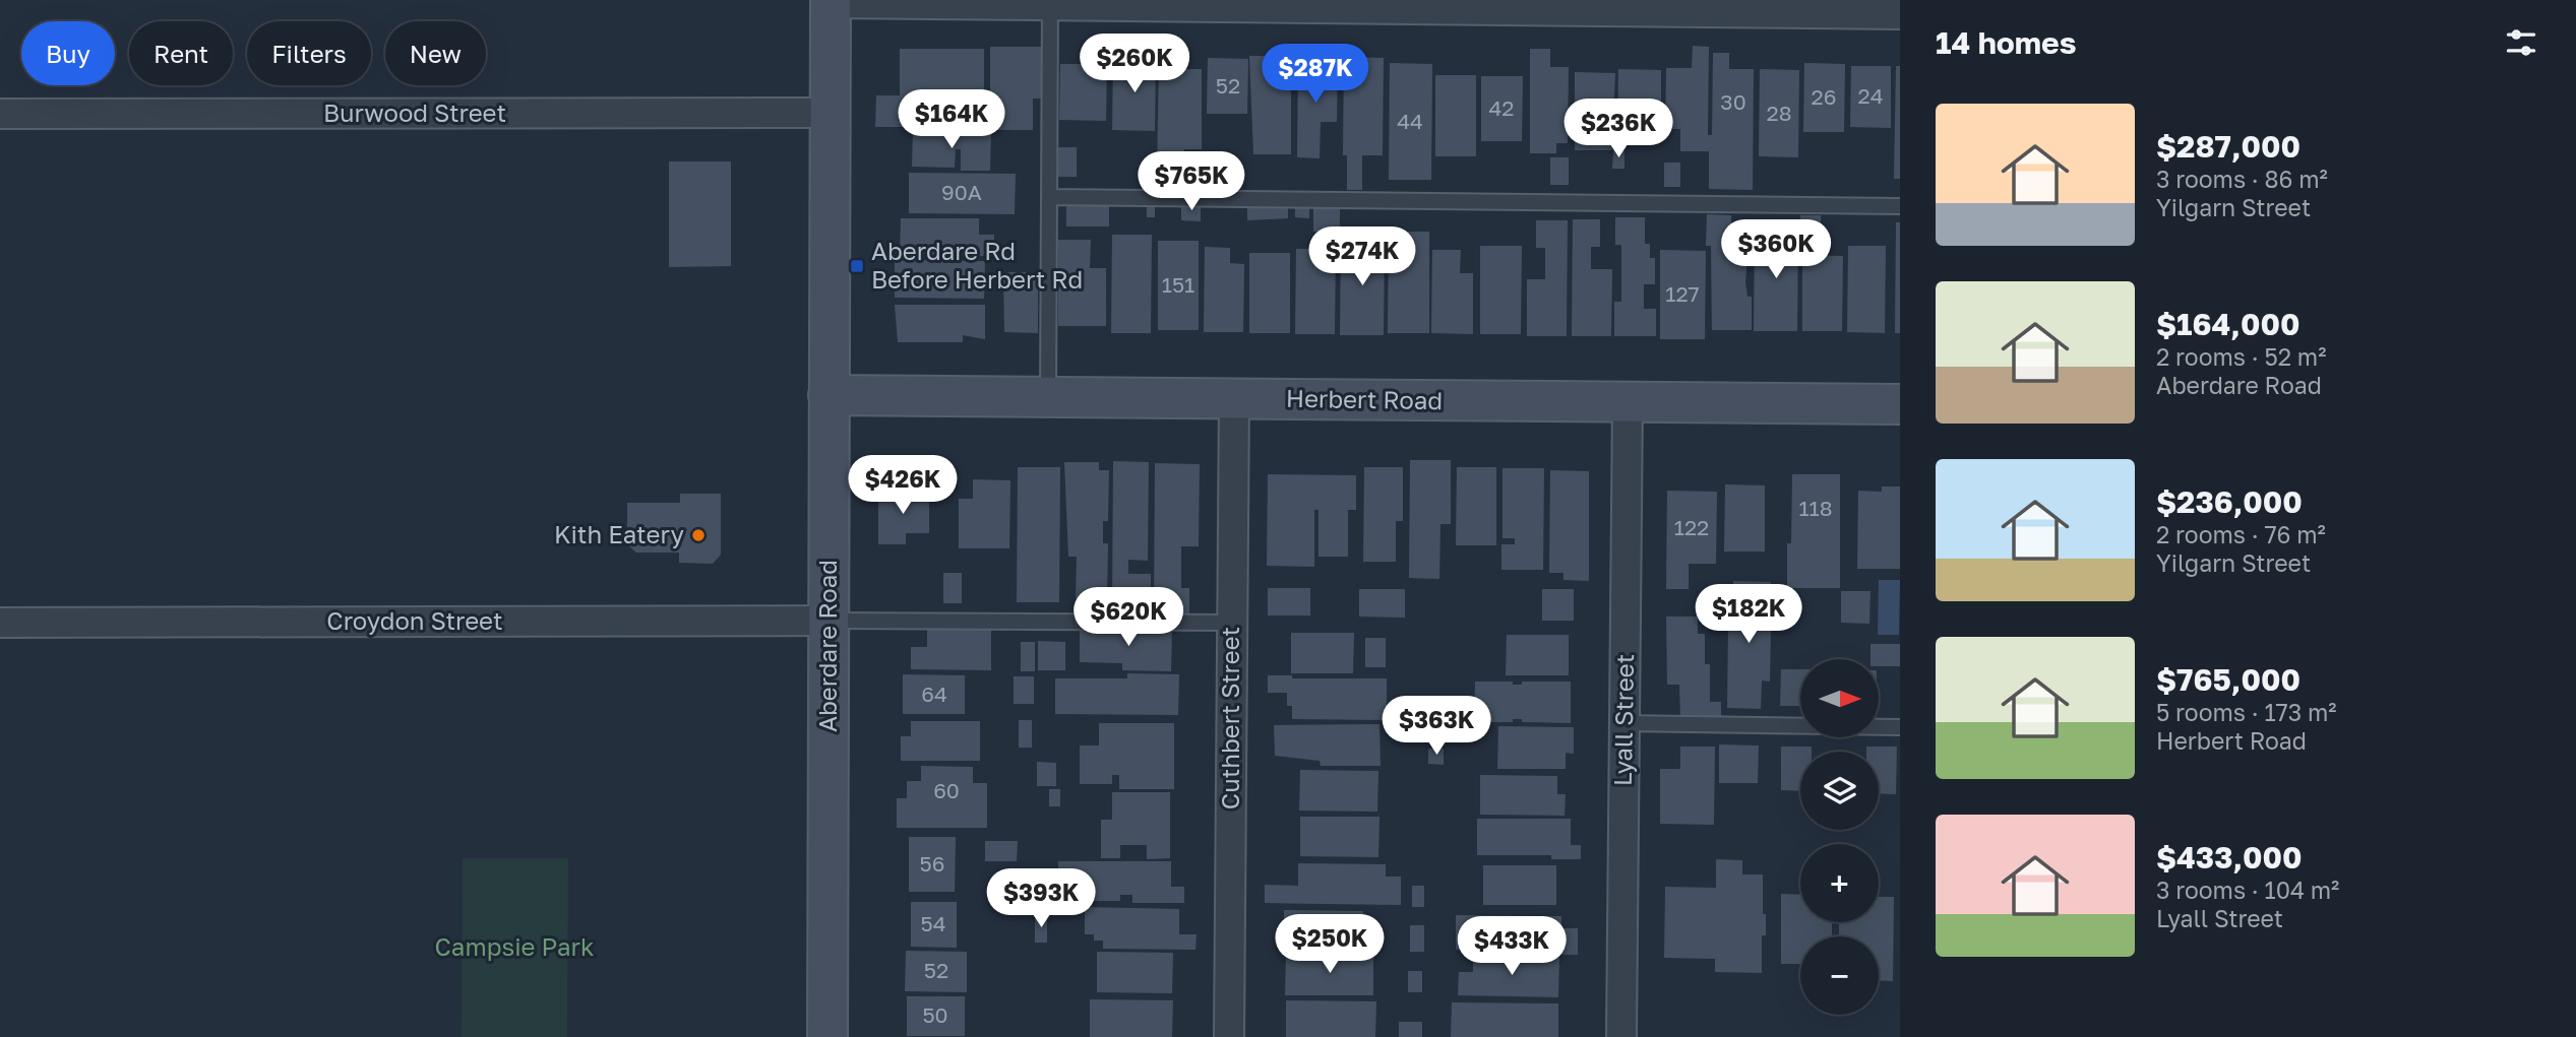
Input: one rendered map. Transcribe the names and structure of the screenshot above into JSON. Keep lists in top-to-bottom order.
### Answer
{
  "streets": {
    "street": [
      "Burwood Street",
      "Herbert Road",
      "Croydon Street",
      "Aberdare Road",
      "Cuthbert Street",
      "Lyall Street"
    ]
  },
  "crossings": [
    ["Burwood Street", "Aberdare Road"],
    ["Herbert Road", "Aberdare Road"],
    ["Herbert Road", "Cuthbert Street"],
    ["Herbert Road", "Lyall Street"],
    ["Croydon Street", "Aberdare Road"]
  ],
  "parks": ["Campsie Park"],
  "places": {
    "transit": ["Aberdare Rd Before Herbert Rd"],
    "other": ["Kith Eatery"]
  },
  "house_numbers": [
    "52",
    "24",
    "26",
    "30",
    "42",
    "28",
    "44",
    "90A",
    "151",
    "127",
    "118",
    "122",
    "64",
    "60",
    "56",
    "54",
    "52",
    "50"
  ],
  "north": "right",
  "page": {
    "heading": "14 homes",
    "chip": [
      "Buy",
      "Rent",
      "Filters",
      "New"
    ],
    "price": [
      "$260K",
      "$287K",
      "$164K",
      "$236K",
      "$765K",
      "$360K",
      "$274K",
      "$426K",
      "$182K",
      "$620K",
      "$363K",
      "$393K",
      "$250K",
      "$433K"
    ],
    "list": [
      {
        "name": "$287,000",
        "note": "3 rooms · 86 m² · Yilgarn Street"
      },
      {
        "name": "$164,000",
        "note": "2 rooms · 52 m² · Aberdare Road"
      },
      {
        "name": "$236,000",
        "note": "2 rooms · 76 m² · Yilgarn Street"
      },
      {
        "name": "$765,000",
        "note": "5 rooms · 173 m² · Herbert Road"
      },
      {
        "name": "$433,000",
        "note": "3 rooms · 104 m² · Lyall Street"
      }
    ],
    "map_buttons": ["+", "−"]
  }
}
